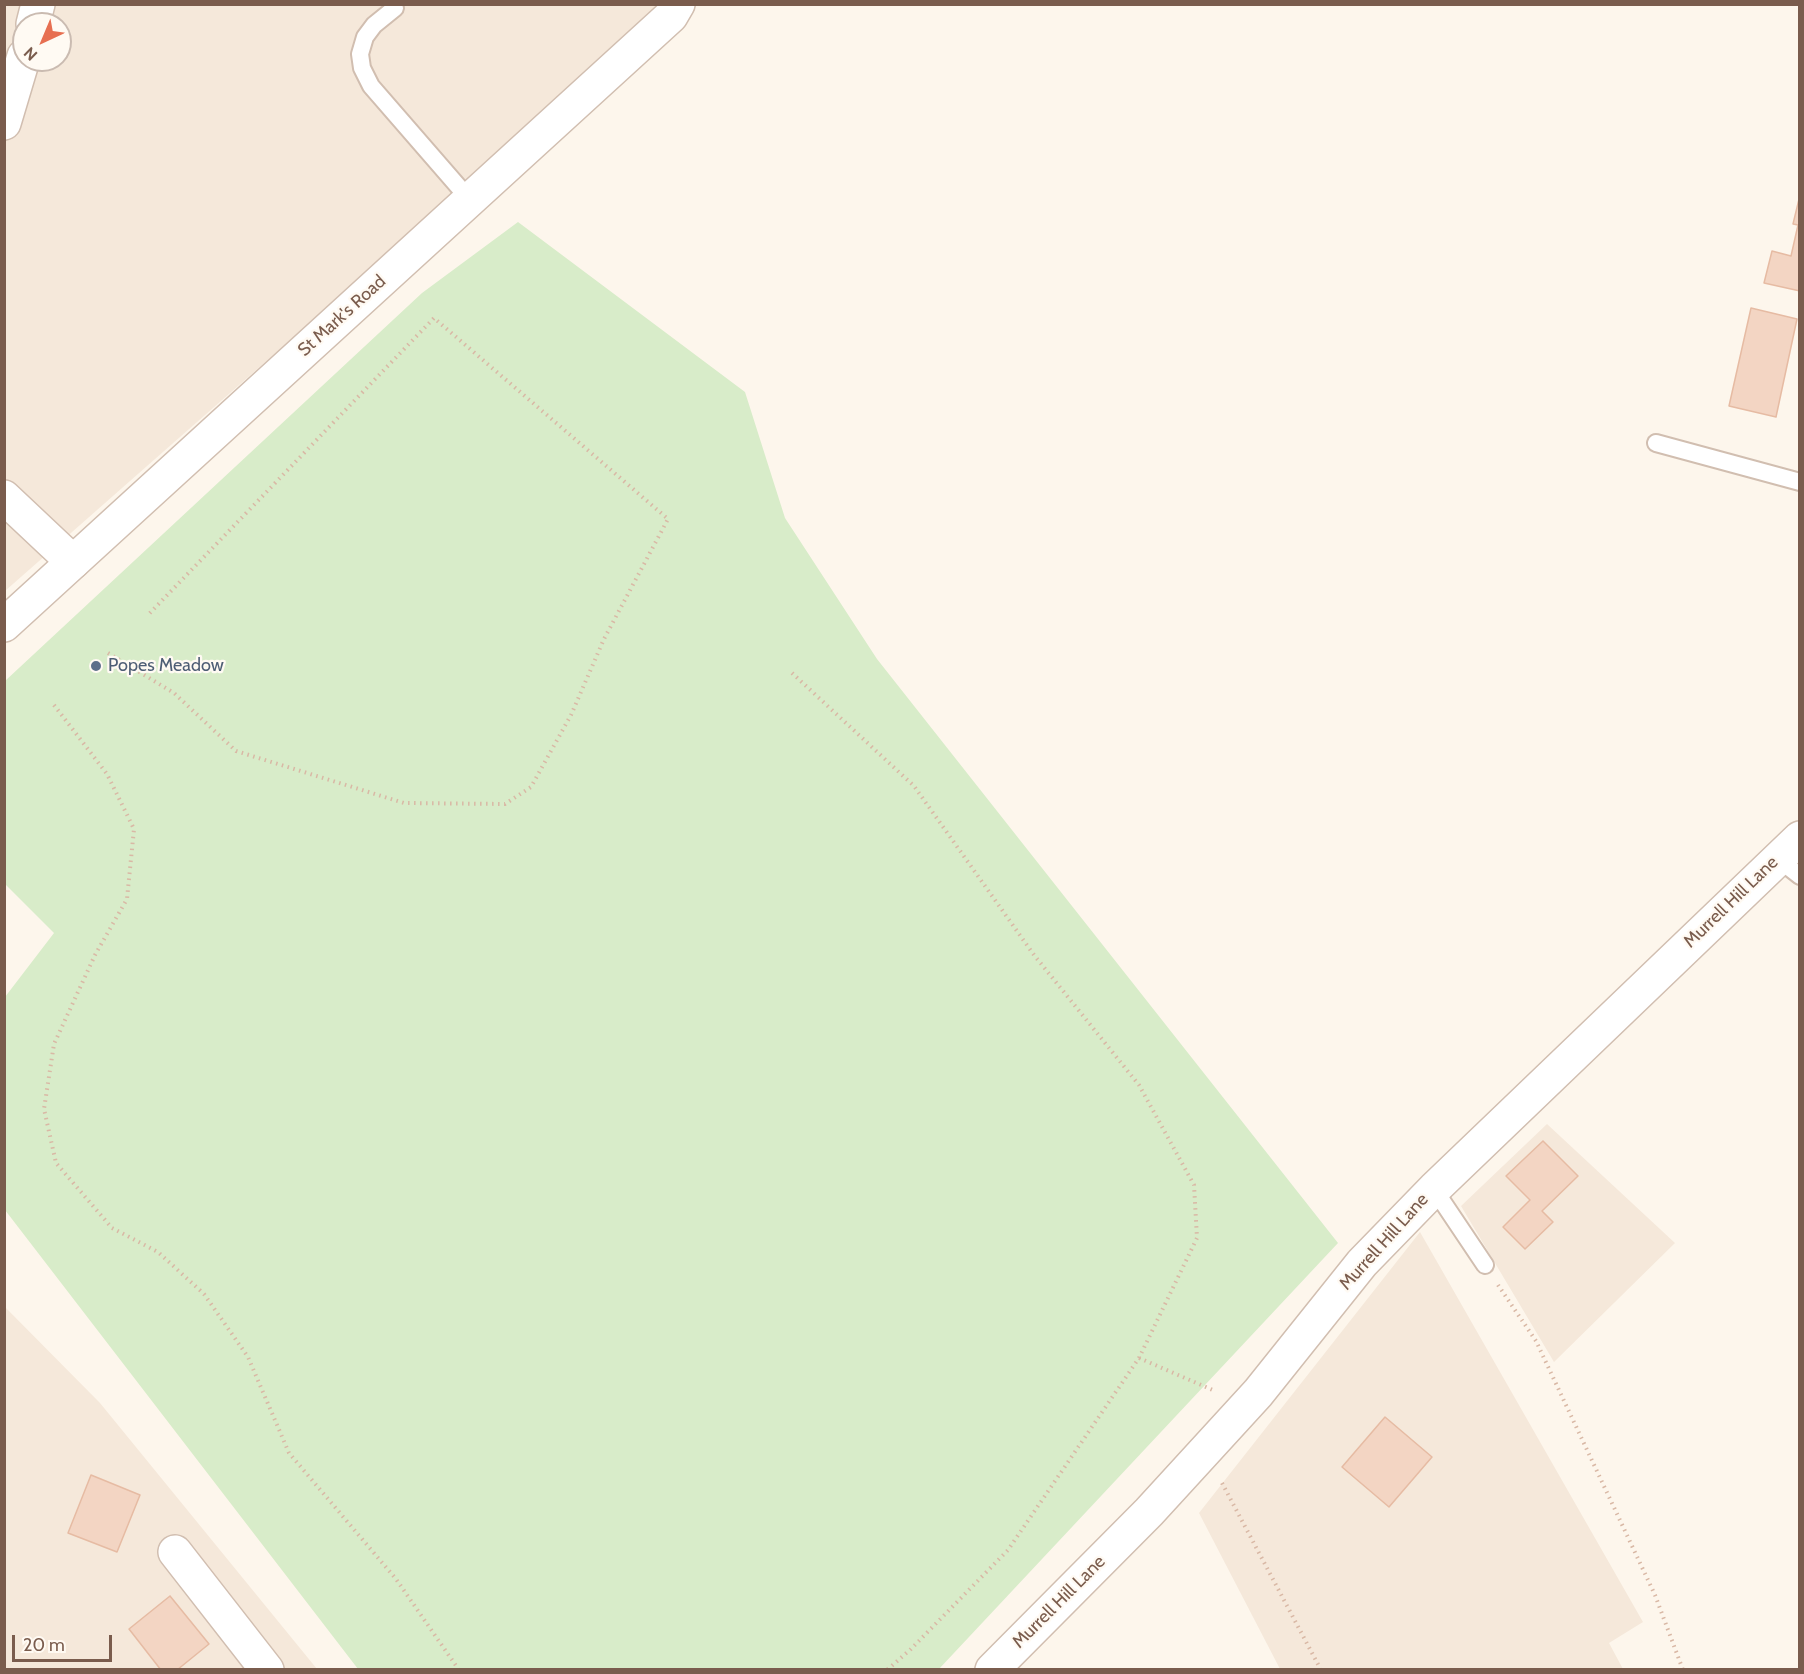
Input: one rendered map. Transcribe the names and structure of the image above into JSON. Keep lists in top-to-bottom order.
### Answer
{
  "streets": {
    "street": ["St Mark's Road", "Murrell Hill Lane"]
  },
  "places": ["Popes Meadow"],
  "scale_bar": "20 m",
  "north": "bottom left"
}
